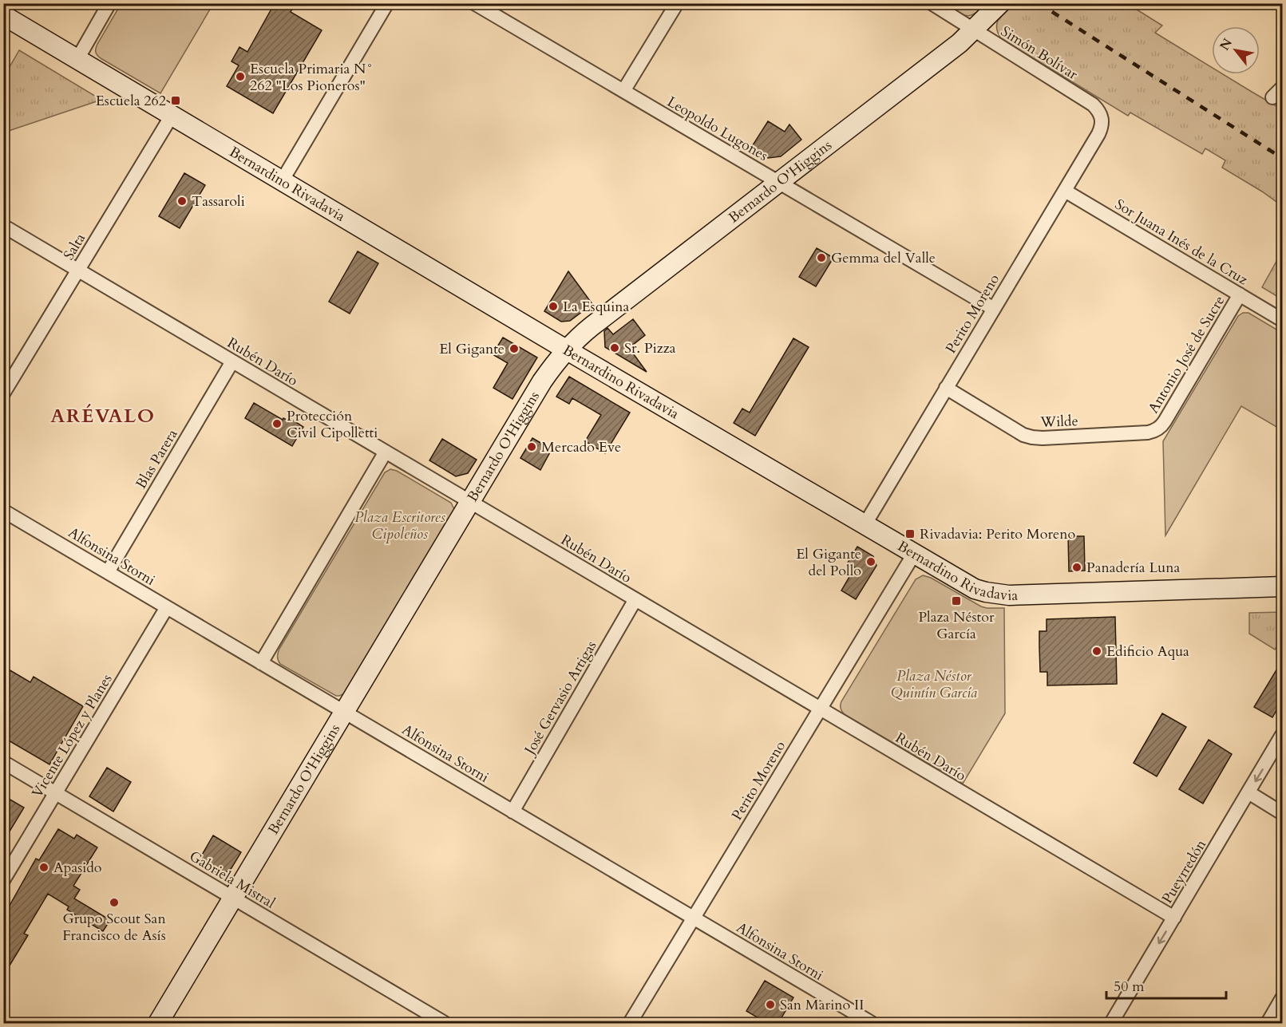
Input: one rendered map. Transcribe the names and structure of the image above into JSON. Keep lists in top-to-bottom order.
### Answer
{
  "streets": {
    "main road": ["Bernardo O'Higgins", "Bernardino Rivadavia"],
    "street": [
      "Simón Bolívar",
      "Leopoldo Lugones",
      "Sor Juana Inés de la Cruz",
      "Salta",
      "Perito Moreno",
      "Antonio José de Sucre",
      "Rubén Darío",
      "Wilde",
      "Blas Parera",
      "Alfonsina Storni",
      "José Gervasio Artigas",
      "Vicente López y Planes",
      "Pueyrredón",
      "Gabriela Mistral"
    ]
  },
  "crossings": [
    ["Simón Bolívar", "Bernardo O'Higgins"],
    ["Simón Bolívar", "Perito Moreno"],
    ["Leopoldo Lugones", "Bernardo O'Higgins"],
    ["Leopoldo Lugones", "Perito Moreno"],
    ["Bernardo O'Higgins", "Bernardino Rivadavia"],
    ["Bernardo O'Higgins", "Rubén Darío"],
    ["Bernardo O'Higgins", "Alfonsina Storni"],
    ["Bernardo O'Higgins", "Gabriela Mistral"],
    ["Bernardino Rivadavia", "Salta"],
    ["Bernardino Rivadavia", "Perito Moreno"],
    ["Sor Juana Inés de la Cruz", "Perito Moreno"],
    ["Sor Juana Inés de la Cruz", "Antonio José de Sucre"],
    ["Salta", "Rubén Darío"],
    ["Perito Moreno", "Rubén Darío"],
    ["Perito Moreno", "Wilde"],
    ["Perito Moreno", "Alfonsina Storni"],
    ["Antonio José de Sucre", "Wilde"],
    ["Rubén Darío", "Blas Parera"],
    ["Rubén Darío", "José Gervasio Artigas"],
    ["Rubén Darío", "Pueyrredón"],
    ["Blas Parera", "Alfonsina Storni"],
    ["Alfonsina Storni", "José Gervasio Artigas"],
    ["Alfonsina Storni", "Vicente López y Planes"],
    ["Vicente López y Planes", "Gabriela Mistral"]
  ],
  "one_way": ["Pueyrredón"],
  "districts": ["ARÉVALO"],
  "parks": ["Plaza Escritores Cipoleños", "Plaza Néstor Quintín García"],
  "places": {
    "other": [
      "Escuela Primaria N° 262 \"Los Pioneros\"",
      "Tassaroli",
      "Gemma del Valle",
      "La Esquina",
      "Sr. Pizza",
      "El Gigante",
      "Protección Civil Cipolletti",
      "Mercado Eve",
      "El Gigante del Pollo",
      "Panadería Luna",
      "Edificio Aqua",
      "Apasido",
      "Grupo Scout San Francisco de Asís",
      "San Marino II"
    ],
    "transit": ["Escuela 262", "Rivadavia: Perito Moreno", "Plaza Néstor García"]
  },
  "scale_bar": "50 m",
  "north": "top left"
}
